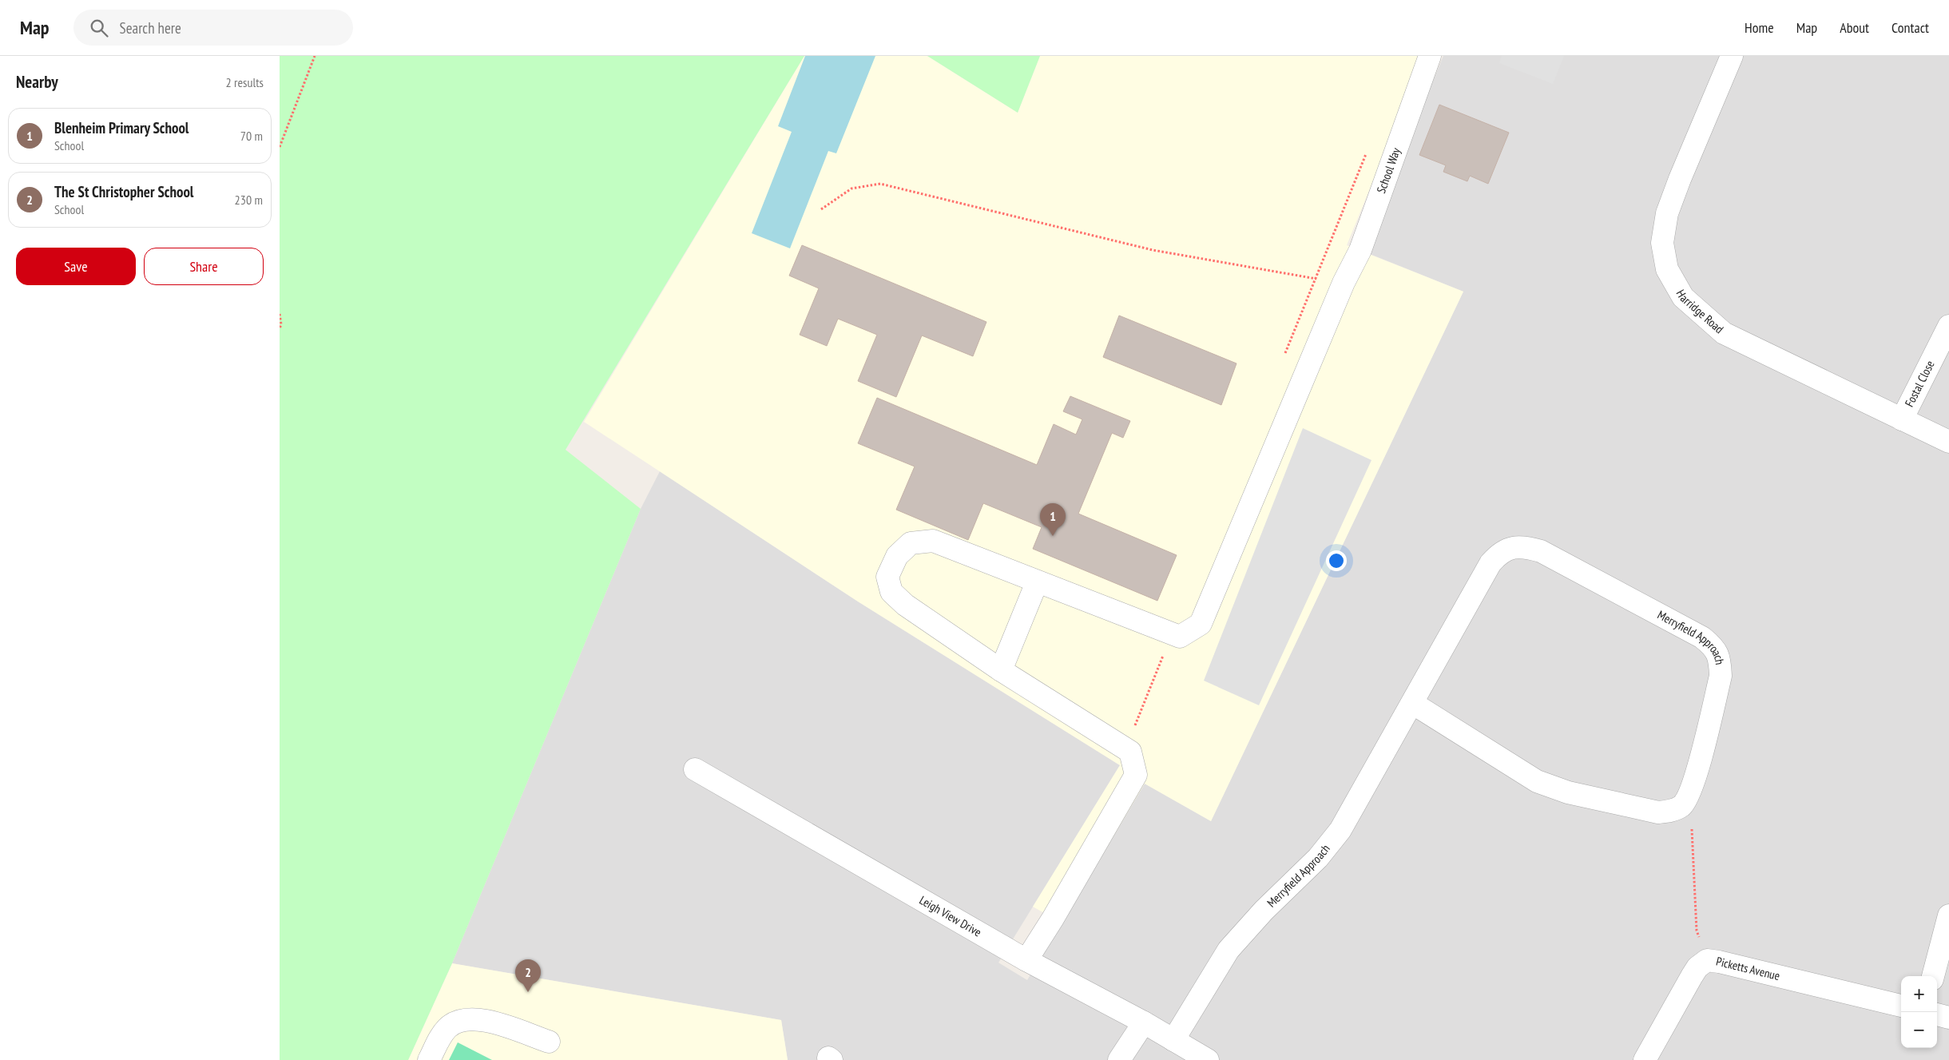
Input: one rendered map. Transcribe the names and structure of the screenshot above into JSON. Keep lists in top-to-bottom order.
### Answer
{
  "streets": {
    "street": [
      "School Way",
      "Harridge Road",
      "Fostal Close",
      "Merryfield Approach",
      "Leigh View Drive",
      "Picketts Avenue"
    ]
  },
  "crossings": [
    ["Harridge Road", "Fostal Close"],
    ["Merryfield Approach", "Leigh View Drive"]
  ],
  "page": {
    "header": "Map",
    "search": "Search here",
    "nav": [
      "Home",
      "Map",
      "About",
      "Contact"
    ],
    "heading": ["Nearby", "2 results"],
    "list": [
      {
        "mark": "1",
        "name": "Blenheim Primary School",
        "note": "School",
        "value": "70 m"
      },
      {
        "mark": "2",
        "name": "The St Christopher School",
        "note": "School",
        "value": "230 m"
      }
    ],
    "buttons": ["Save", "Share"],
    "pins": ["1", "2"],
    "map_buttons": ["+", "−"]
  }
}
